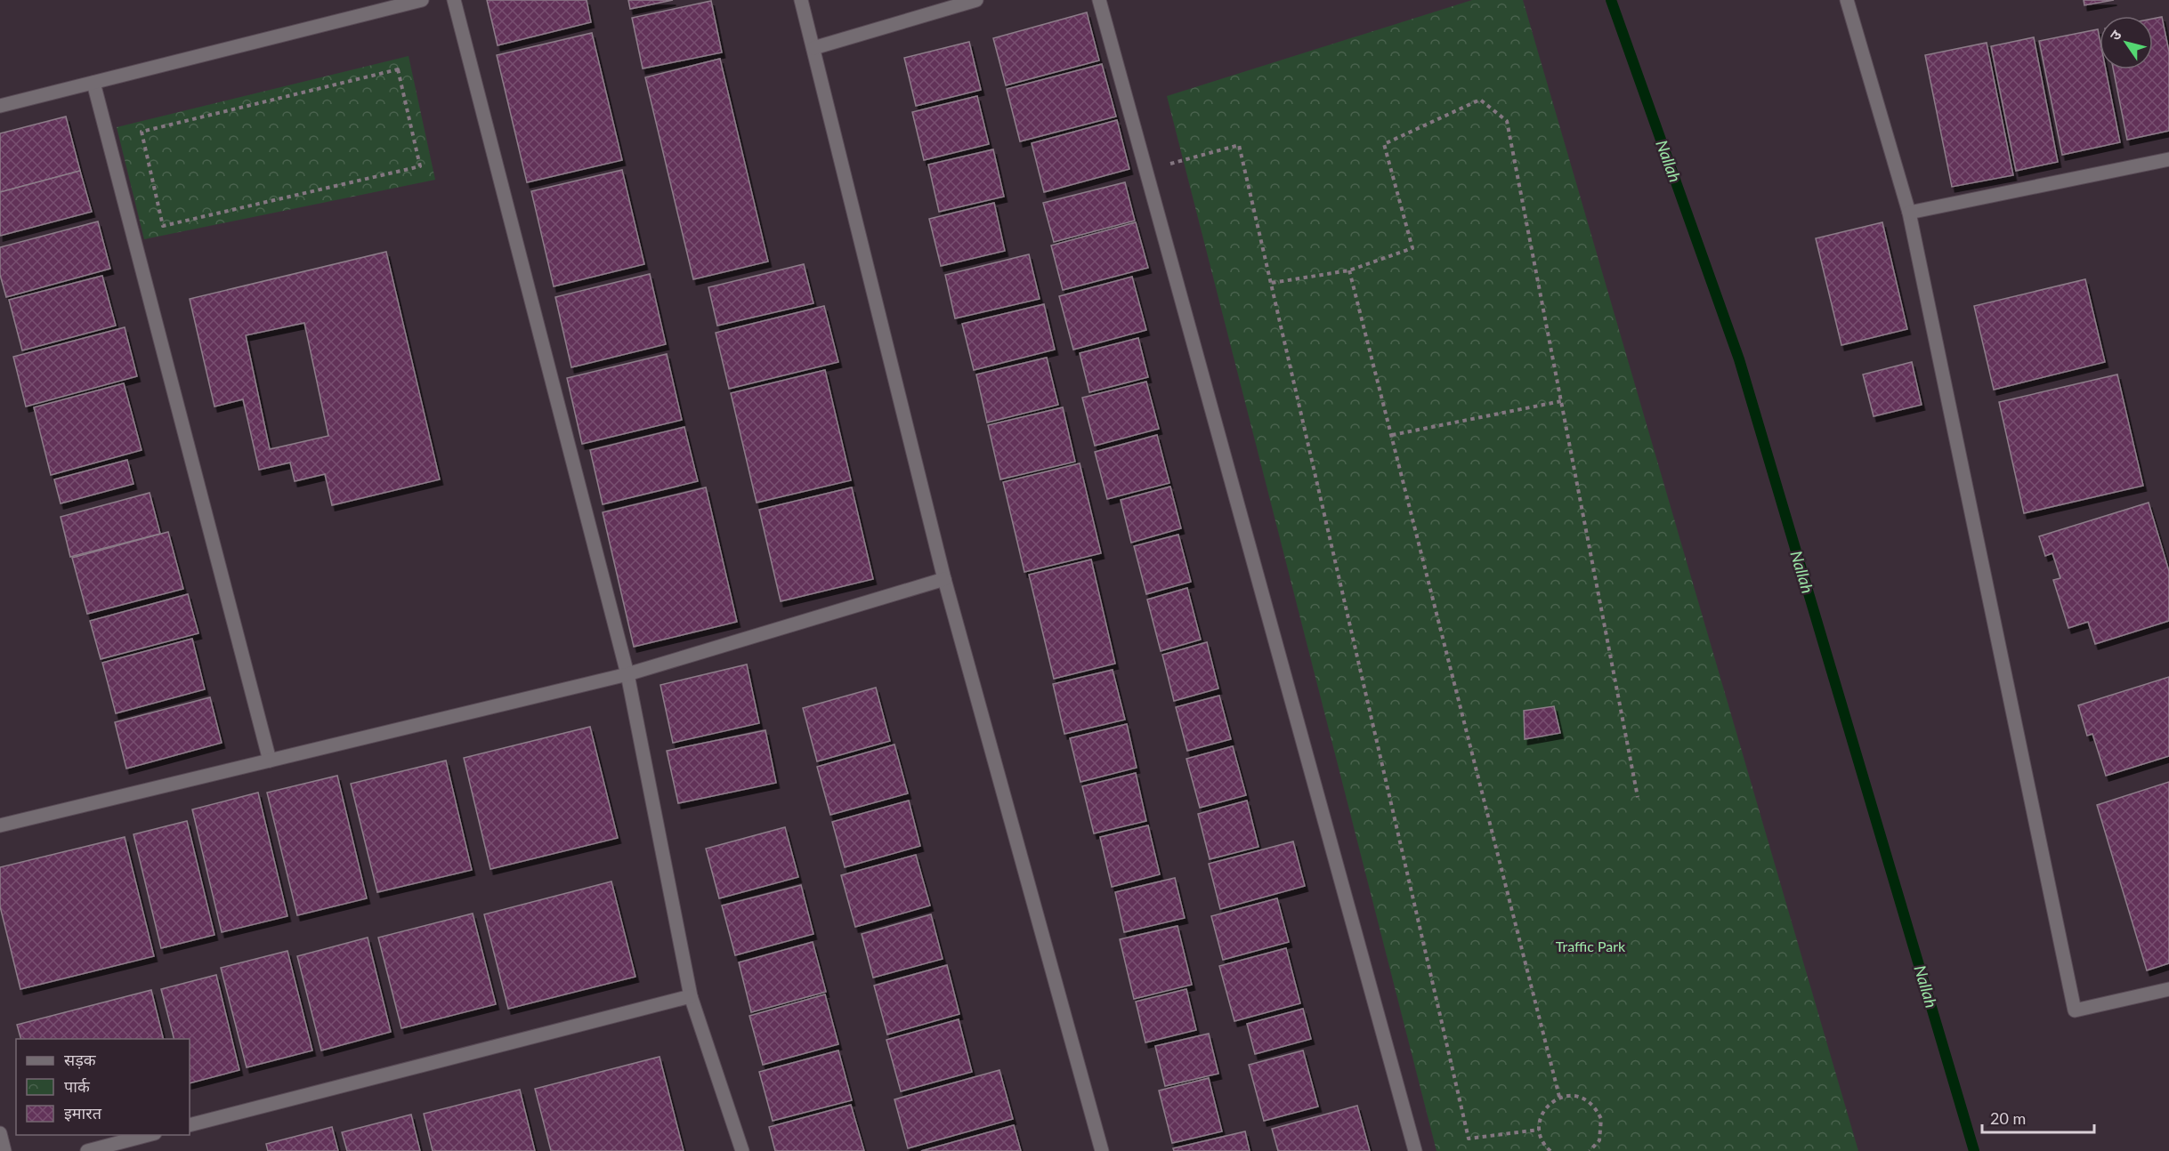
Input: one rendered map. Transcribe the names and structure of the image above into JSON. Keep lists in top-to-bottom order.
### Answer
{
  "water": ["Nallah"],
  "parks": ["Traffic Park"],
  "legend": ["सड़क", "पार्क", "इमारत"],
  "scale_bar": "20 m",
  "north": "top left"
}
